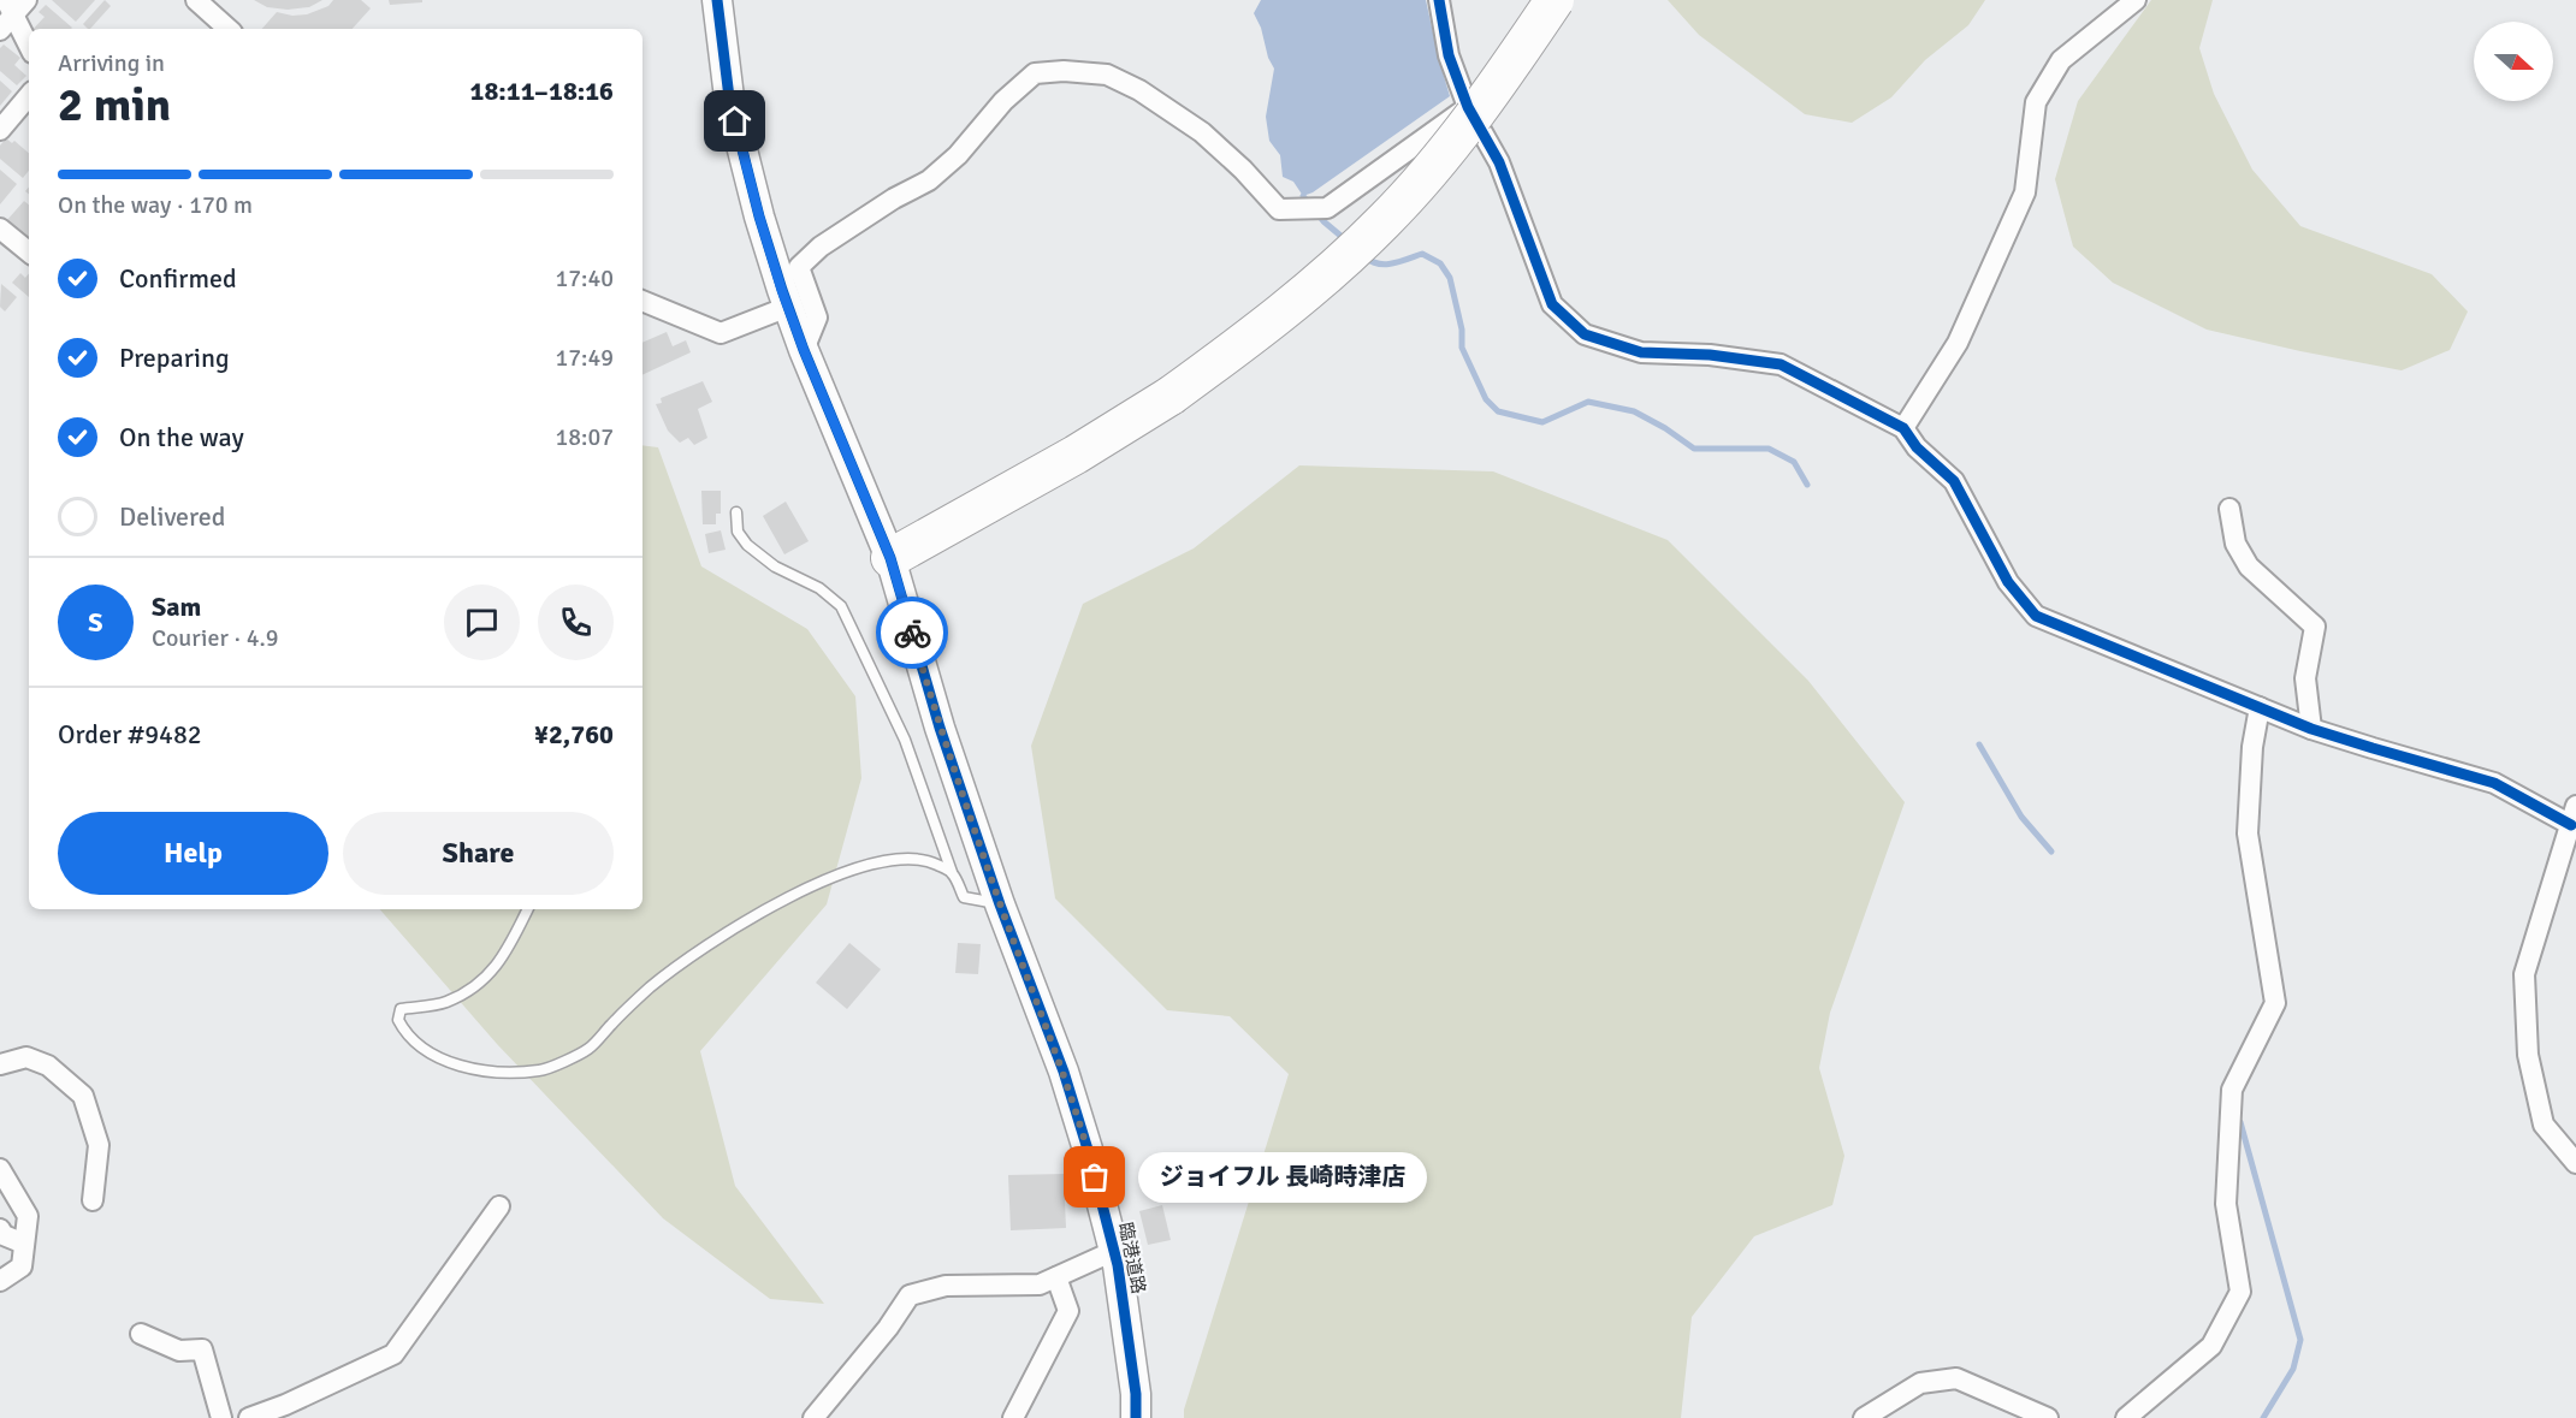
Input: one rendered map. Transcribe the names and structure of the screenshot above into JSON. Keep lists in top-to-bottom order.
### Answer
{
  "streets": {
    "street": ["臨港道路"]
  },
  "places": ["ジョイフル 長崎時津店"],
  "north": "right",
  "page": {
    "heading": ["2 min", "Arriving in", "18:11–18:16"],
    "panel": [
      "Sam",
      "Courier · 4.9",
      "Order #9482",
      "¥2,760"
    ],
    "bar": "On the way · 170 m",
    "list": [
      ["Confirmed", "17:40"],
      ["Preparing", "17:49"],
      ["On the way", "18:07"],
      "Delivered"
    ],
    "round": "S",
    "buttons": ["Help", "Share"],
    "bubble": "ジョイフル 長崎時津店"
  }
}
